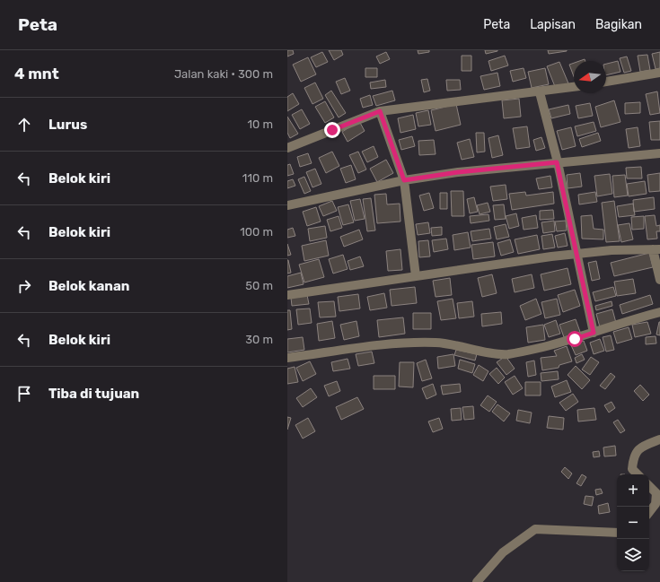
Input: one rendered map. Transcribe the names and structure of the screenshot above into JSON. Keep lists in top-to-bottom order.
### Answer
{
  "north": "left",
  "page": {
    "header": "Peta",
    "nav": ["Peta", "Lapisan", "Bagikan"],
    "heading": ["4 mnt", "Jalan kaki · 300 m"],
    "list": [
      ["Lurus", "10 m"],
      ["Belok kiri", "110 m"],
      ["Belok kiri", "100 m"],
      ["Belok kanan", "50 m"],
      ["Belok kiri", "30 m"],
      "Tiba di tujuan"
    ],
    "map_buttons": ["+", "−"]
  }
}
